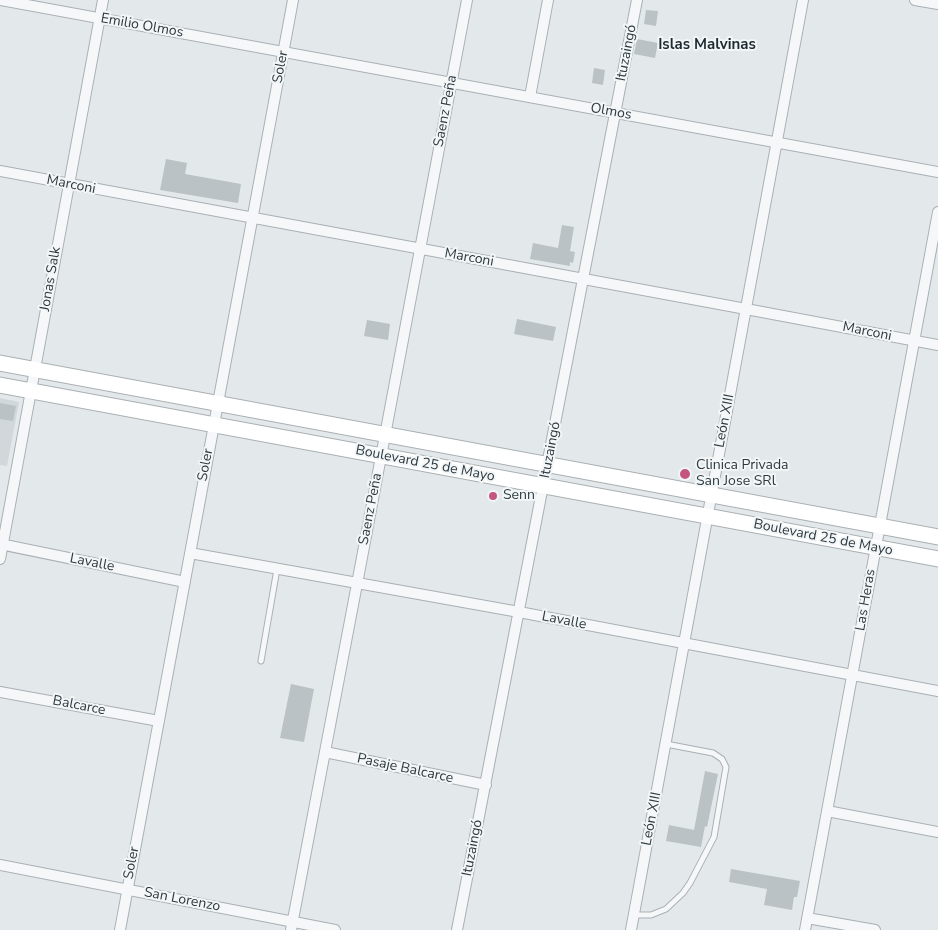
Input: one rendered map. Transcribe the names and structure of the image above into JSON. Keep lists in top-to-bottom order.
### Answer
{
  "streets": {
    "street": [
      "Emilio Olmos",
      "Ituzaingó",
      "Soler",
      "Saenz Peña",
      "Olmos",
      "Marconi",
      "Jonas Salk",
      "León XIII",
      "Boulevard 25 de Mayo",
      "Lavalle",
      "Las Heras",
      "Balcarce",
      "Pasaje Balcarce",
      "San Lorenzo"
    ]
  },
  "crossings": [
    ["Emilio Olmos", "Soler"],
    ["Emilio Olmos", "Olmos"],
    ["Emilio Olmos", "Jonas Salk"],
    ["Ituzaingó", "Olmos"],
    ["Ituzaingó", "Marconi"],
    ["Ituzaingó", "Boulevard 25 de Mayo"],
    ["Ituzaingó", "Lavalle"],
    ["Ituzaingó", "Pasaje Balcarce"],
    ["Soler", "Olmos"],
    ["Soler", "Marconi"],
    ["Soler", "Boulevard 25 de Mayo"],
    ["Soler", "Lavalle"],
    ["Soler", "Balcarce"],
    ["Soler", "San Lorenzo"],
    ["Saenz Peña", "Olmos"],
    ["Saenz Peña", "Marconi"],
    ["Saenz Peña", "Boulevard 25 de Mayo"],
    ["Saenz Peña", "Lavalle"],
    ["Saenz Peña", "Pasaje Balcarce"],
    ["Saenz Peña", "San Lorenzo"],
    ["Olmos", "León XIII"],
    ["Marconi", "Jonas Salk"],
    ["Marconi", "León XIII"],
    ["Marconi", "Las Heras"],
    ["Jonas Salk", "Boulevard 25 de Mayo"],
    ["Jonas Salk", "Lavalle"],
    ["León XIII", "Boulevard 25 de Mayo"],
    ["León XIII", "Lavalle"],
    ["Boulevard 25 de Mayo", "Las Heras"],
    ["Lavalle", "Las Heras"]
  ],
  "districts": ["Islas Malvinas"],
  "places": ["Clinica Privada San Jose SRl", "Senn"]
}
